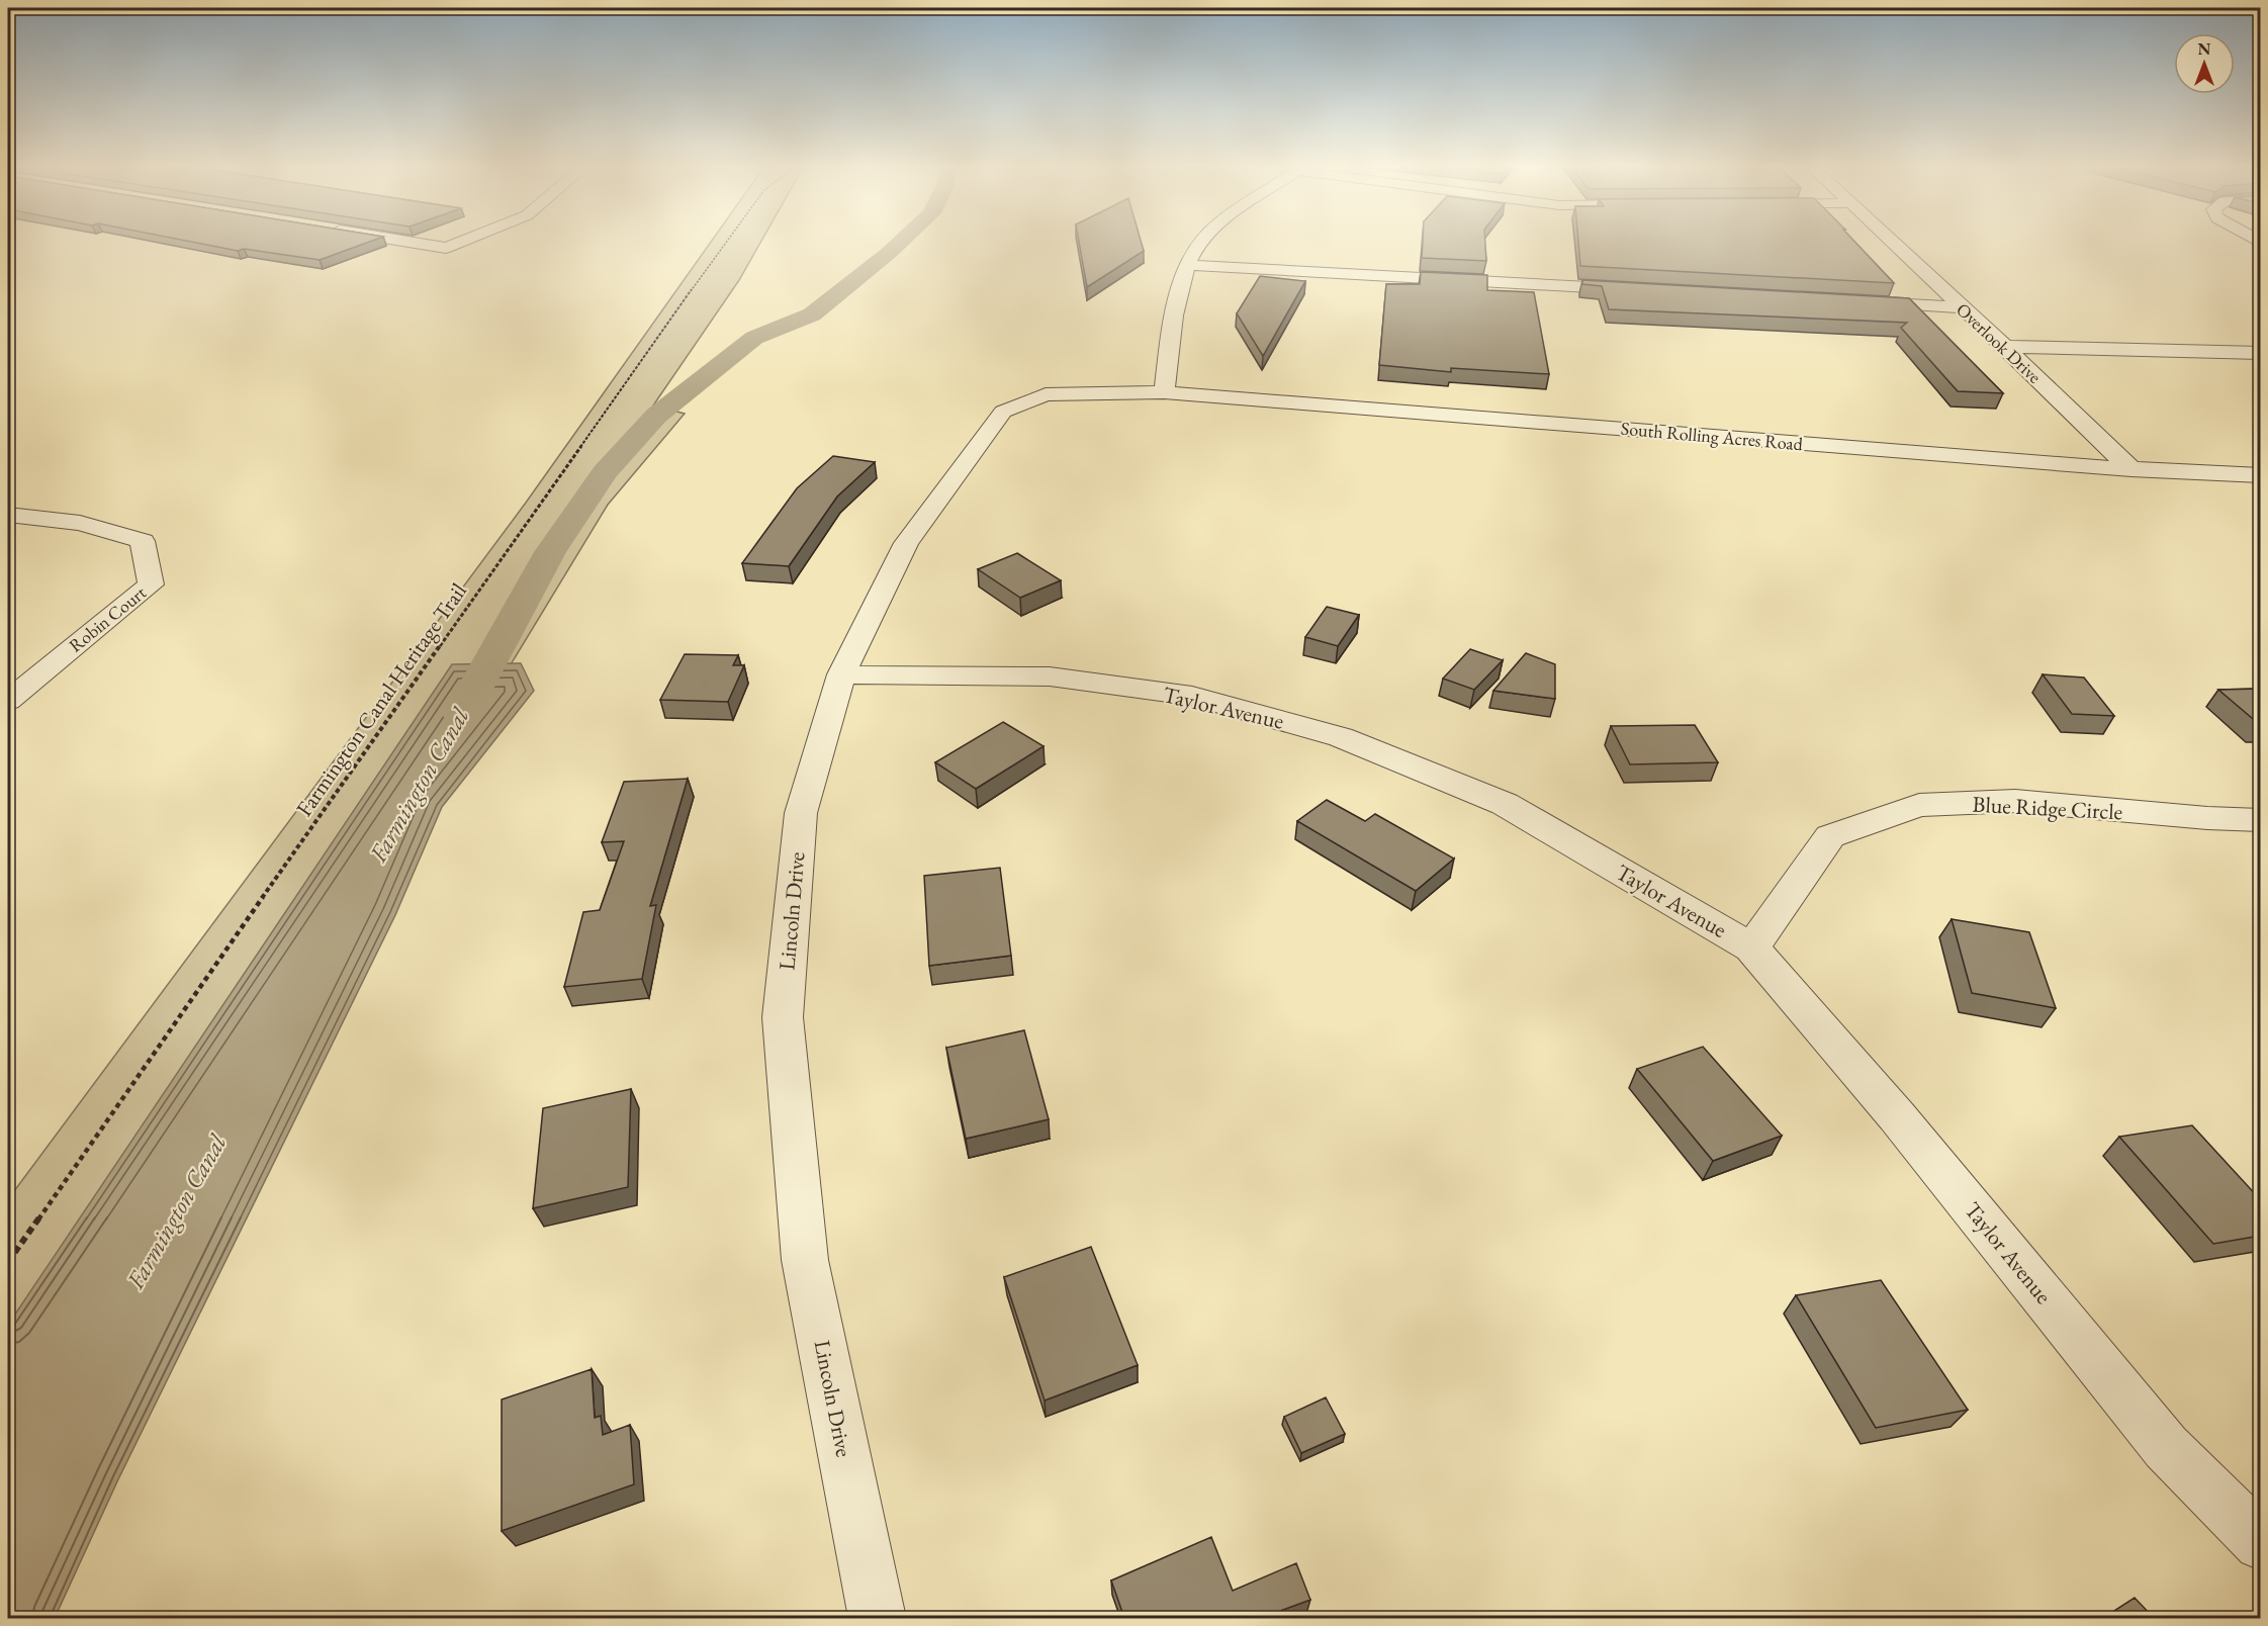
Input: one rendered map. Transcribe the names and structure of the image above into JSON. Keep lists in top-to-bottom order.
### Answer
{
  "streets": {
    "street": [
      "Overlook Drive",
      "South Rolling Acres Road",
      "Robin Court",
      "Taylor Avenue",
      "Blue Ridge Circle",
      "Lincoln Drive"
    ],
    "path": ["Farmington Canal Heritage Trail"]
  },
  "crossings": [
    ["Overlook Drive", "South Rolling Acres Road"],
    ["South Rolling Acres Road", "Lincoln Drive"],
    ["Taylor Avenue", "Blue Ridge Circle"],
    ["Taylor Avenue", "Lincoln Drive"]
  ],
  "water": ["Farmington Canal"],
  "north": "top"
}
